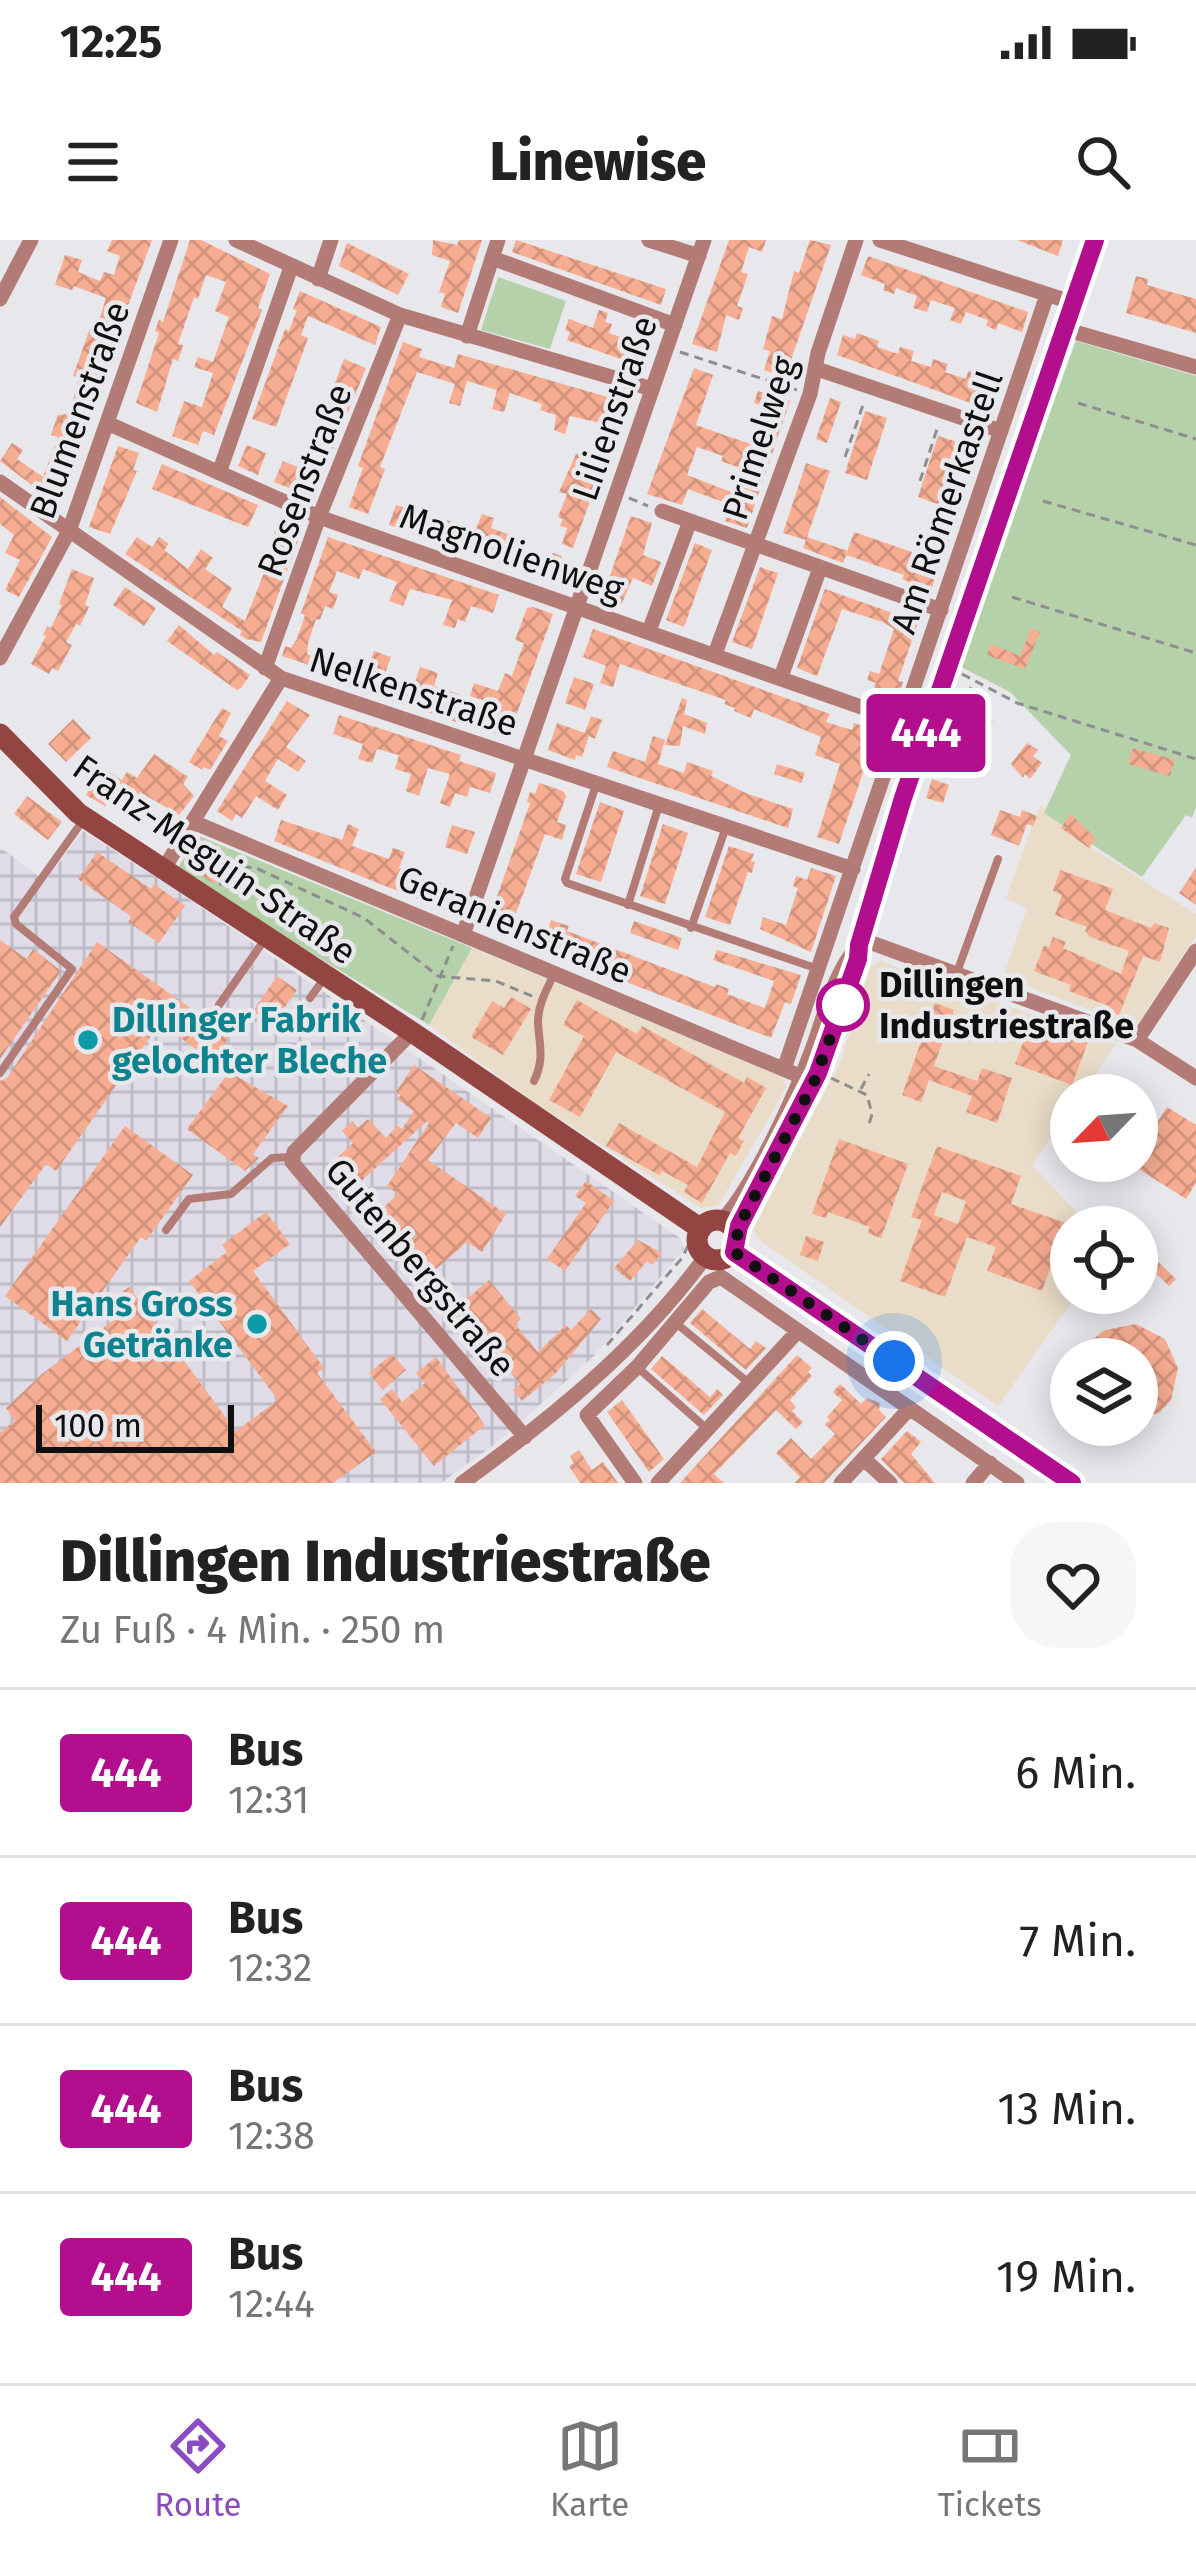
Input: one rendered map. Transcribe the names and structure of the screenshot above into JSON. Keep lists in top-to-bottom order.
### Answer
{
  "streets": {
    "street": [
      "Lilienstraße",
      "Blumenstraße",
      "Primelweg",
      "Rosenstraße",
      "Am Römerkastell",
      "Magnolienweg",
      "Nelkenstraße",
      "Franz-Meguin-Straße",
      "Geranienstraße",
      "Gutenbergstraße"
    ]
  },
  "crossings": [
    ["Lilienstraße", "Magnolienweg"],
    ["Lilienstraße", "Nelkenstraße"],
    ["Lilienstraße", "Geranienstraße"],
    ["Blumenstraße", "Magnolienweg"],
    ["Blumenstraße", "Nelkenstraße"],
    ["Primelweg", "Magnolienweg"],
    ["Rosenstraße", "Magnolienweg"],
    ["Rosenstraße", "Nelkenstraße"],
    ["Am Römerkastell", "Magnolienweg"],
    ["Am Römerkastell", "Nelkenstraße"],
    ["Am Römerkastell", "Geranienstraße"],
    ["Franz-Meguin-Straße", "Gutenbergstraße"]
  ],
  "places": ["Dillingen Industriestraße", "Dillinger Fabrik gelochter Bleche", "Hans Gross Getränke"],
  "lines": ["bus line 444"],
  "scale_bar": "100 m",
  "north": "bottom left",
  "page": {
    "status": "12:25",
    "header": "Linewise",
    "on_map": "444",
    "scale": "100 m",
    "heading": ["Dillingen Industriestraße", "Zu Fuß · 4 Min. · 250 m"],
    "list": [
      {
        "mark": "444",
        "name": "Bus",
        "note": "12:31",
        "value": "6 Min."
      },
      {
        "mark": "444",
        "name": "Bus",
        "note": "12:32",
        "value": "7 Min."
      },
      {
        "mark": "444",
        "name": "Bus",
        "note": "12:38",
        "value": "13 Min."
      },
      {
        "mark": "444",
        "name": "Bus",
        "note": "12:44",
        "value": "19 Min."
      }
    ],
    "tabs": ["Route", "Karte", "Tickets"]
  }
}
